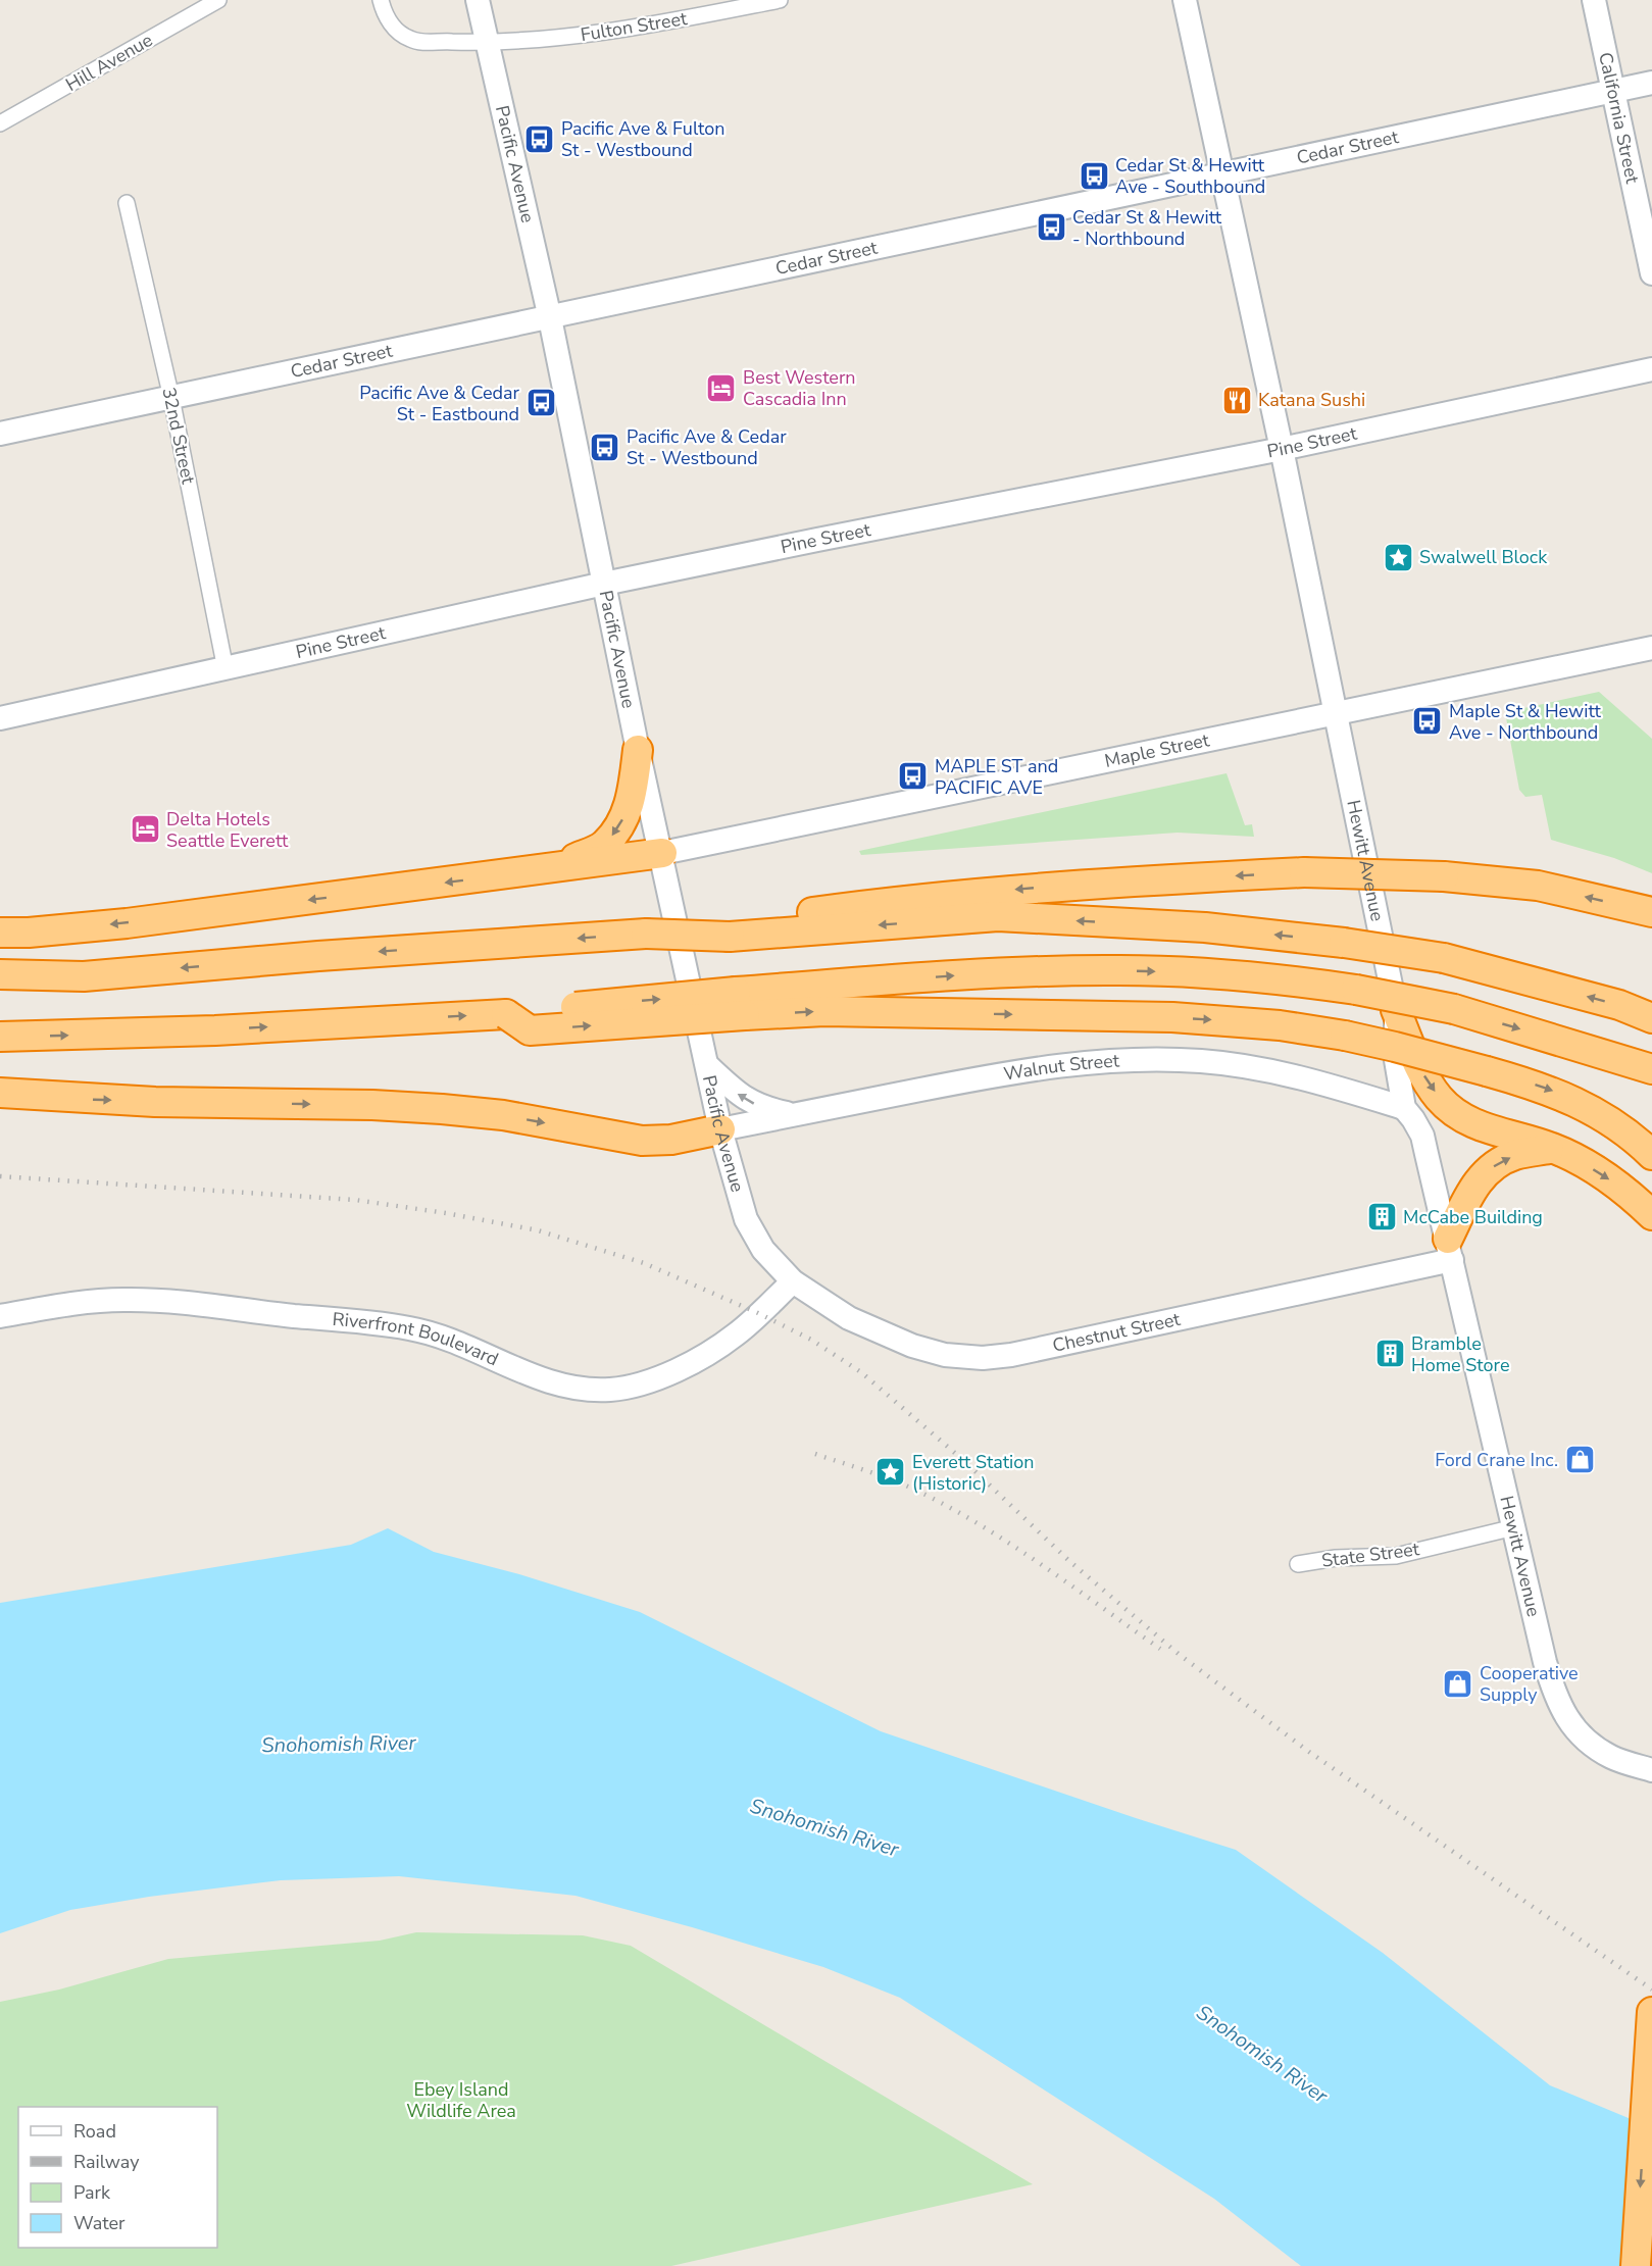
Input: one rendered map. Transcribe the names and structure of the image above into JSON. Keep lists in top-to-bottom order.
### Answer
{
  "streets": {
    "street": [
      "Fulton Street",
      "Hill Avenue",
      "California Street",
      "Cedar Street",
      "Pacific Avenue",
      "32nd Street",
      "Pine Street",
      "Maple Street",
      "Hewitt Avenue",
      "Walnut Street",
      "Chestnut Street",
      "Riverfront Boulevard",
      "State Street"
    ]
  },
  "crossings": [
    ["Fulton Street", "Pacific Avenue"],
    ["California Street", "Cedar Street"],
    ["Cedar Street", "Pacific Avenue"],
    ["Cedar Street", "32nd Street"],
    ["Cedar Street", "Hewitt Avenue"],
    ["Pacific Avenue", "Pine Street"],
    ["Pacific Avenue", "Maple Street"],
    ["Pacific Avenue", "Walnut Street"],
    ["Pacific Avenue", "Chestnut Street"],
    ["Pacific Avenue", "Riverfront Boulevard"],
    ["32nd Street", "Pine Street"],
    ["Pine Street", "Hewitt Avenue"],
    ["Maple Street", "Hewitt Avenue"],
    ["Hewitt Avenue", "Walnut Street"],
    ["Hewitt Avenue", "Chestnut Street"],
    ["Hewitt Avenue", "State Street"],
    ["Chestnut Street", "Riverfront Boulevard"]
  ],
  "water": ["Snohomish River"],
  "parks": ["Ebey Island Wildlife Area"],
  "places": {
    "bus stop": [
      "Pacific Ave & Fulton St - Westbound",
      "Cedar St & Hewitt Ave - Southbound",
      "Cedar St & Hewitt - Northbound",
      "Pacific Ave & Cedar St - Eastbound",
      "Pacific Ave & Cedar St - Westbound",
      "Maple St & Hewitt Ave - Northbound",
      "MAPLE ST and PACIFIC AVE"
    ],
    "hotel": ["Best Western Cascadia Inn", "Delta Hotels Seattle Everett"],
    "restaurant": ["Katana Sushi"],
    "place": ["Swalwell Block", "Everett Station (Historic)"],
    "building": ["McCabe Building", "Bramble Home Store"],
    "shop": ["Ford Crane Inc.", "Cooperative Supply"]
  },
  "legend": [
    "Road",
    "Railway",
    "Park",
    "Water"
  ]
}
